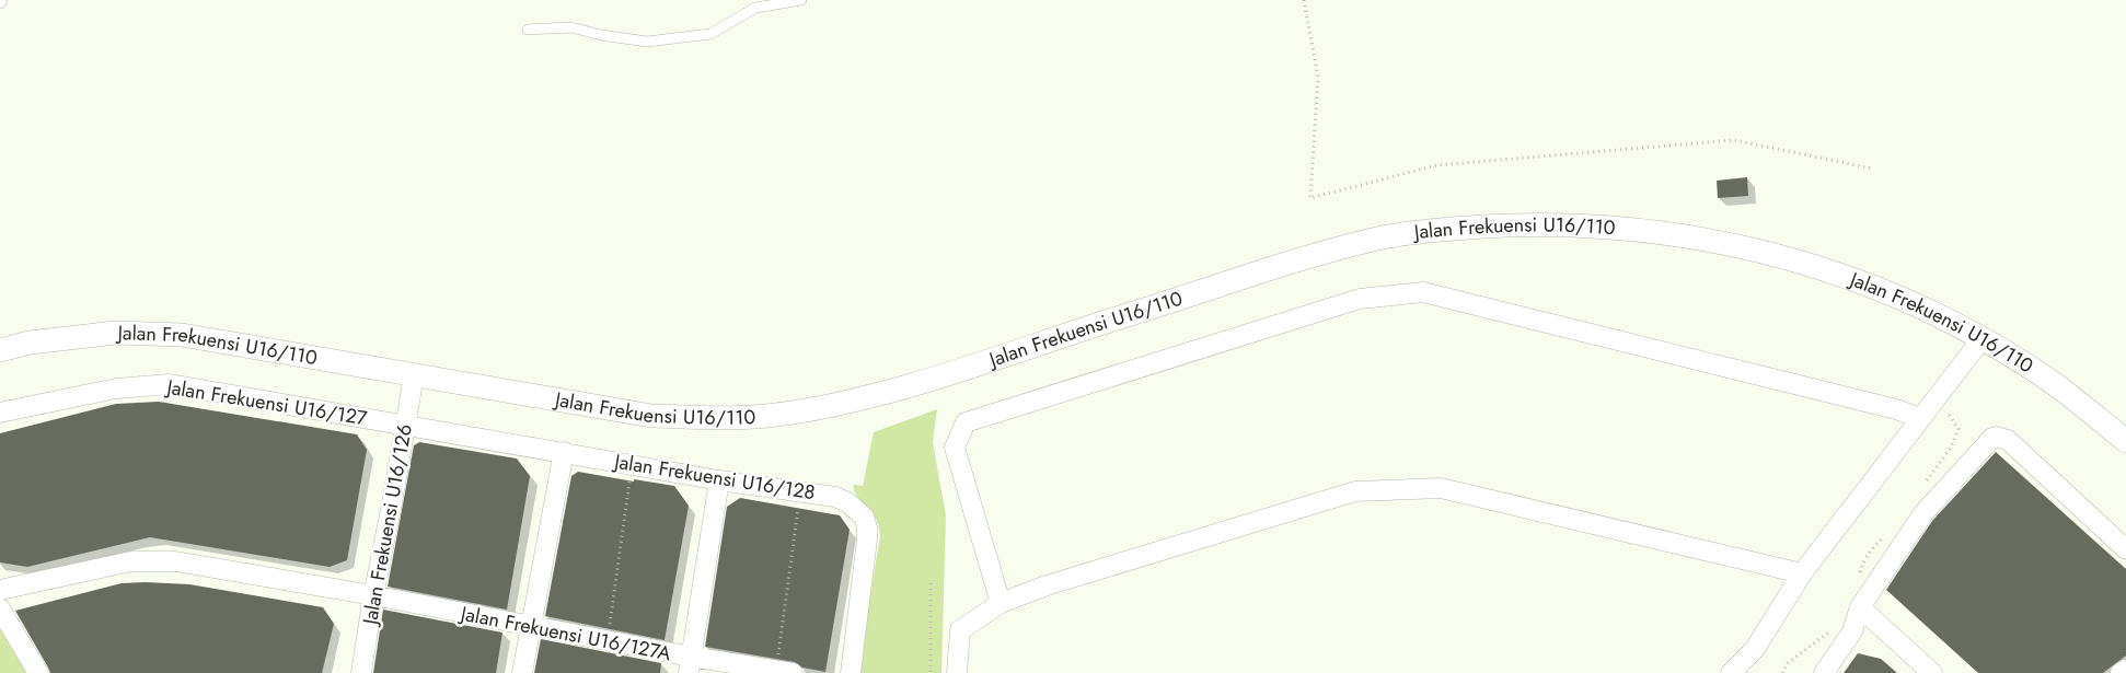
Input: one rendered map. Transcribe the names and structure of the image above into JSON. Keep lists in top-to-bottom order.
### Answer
{
  "streets": {
    "street": [
      "Jalan Frekuensi U16/110",
      "Jalan Frekuensi U16/127",
      "Jalan Frekuensi U16/128",
      "Jalan Frekuensi U16/126",
      "Jalan Frekuensi U16/127A"
    ]
  },
  "crossings": [
    ["Jalan Frekuensi U16/110", "Jalan Frekuensi U16/126"],
    ["Jalan Frekuensi U16/127", "Jalan Frekuensi U16/128"],
    ["Jalan Frekuensi U16/127", "Jalan Frekuensi U16/126"],
    ["Jalan Frekuensi U16/128", "Jalan Frekuensi U16/126"],
    ["Jalan Frekuensi U16/126", "Jalan Frekuensi U16/127A"]
  ]
}
